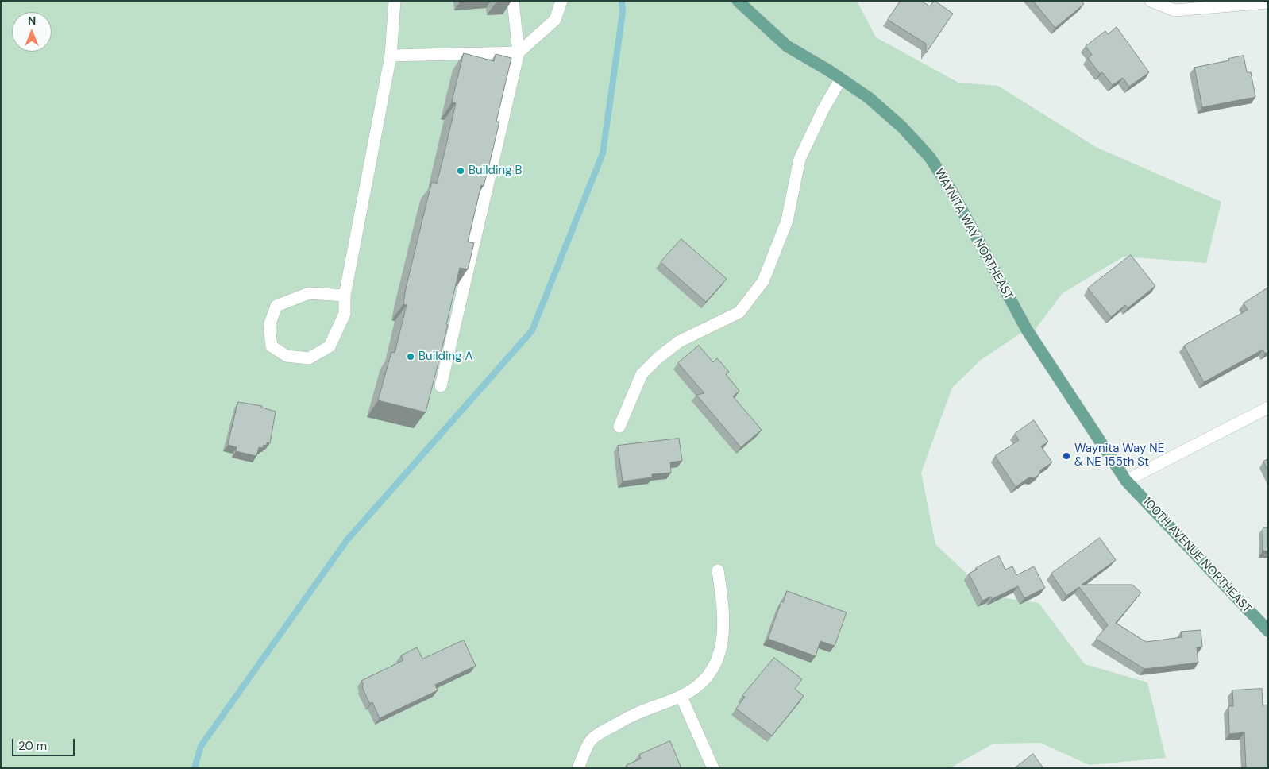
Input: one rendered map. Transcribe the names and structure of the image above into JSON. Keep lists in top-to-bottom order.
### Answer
{
  "streets": {
    "main road": ["WAYNITA WAY NORTHEAST", "100TH AVENUE NORTHEAST"]
  },
  "crossings": [
    ["WAYNITA WAY NORTHEAST", "100TH AVENUE NORTHEAST"]
  ],
  "places": ["Building B", "Building A", "Waynita Way NE & NE 155th St"],
  "scale_bar": "20 m",
  "north": "top"
}
